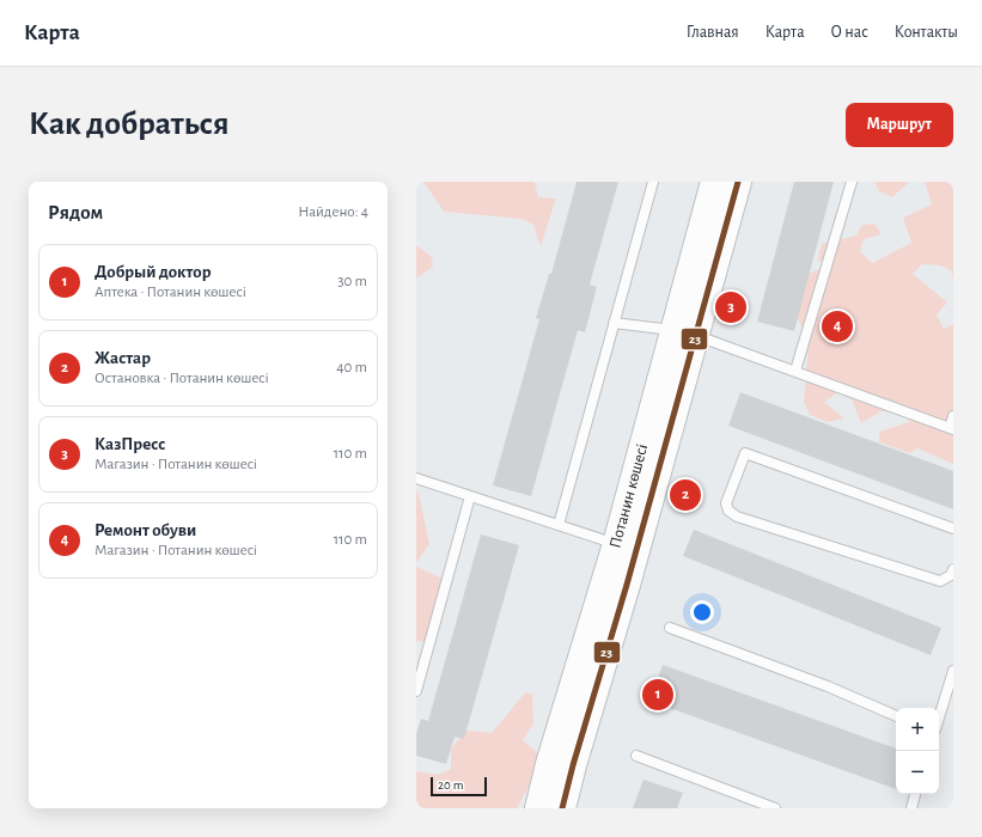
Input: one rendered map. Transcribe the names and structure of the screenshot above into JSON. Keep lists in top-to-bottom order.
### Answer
{
  "streets": {
    "main road": ["Потанин көшесі"]
  },
  "lines": ["transit line 23"],
  "scale_bar": "20 m",
  "page": {
    "header": "Карта",
    "nav": [
      "Главная",
      "Карта",
      "О нас",
      "Контакты"
    ],
    "buttons": "Маршрут",
    "title": "Как добраться",
    "heading": ["Рядом", "Найдено: 4"],
    "list": [
      {
        "mark": "1",
        "name": "Добрый доктор",
        "note": "Аптека · Потанин көшесі",
        "value": "30 m"
      },
      {
        "mark": "2",
        "name": "Жастар",
        "note": "Остановка · Потанин көшесі",
        "value": "40 m"
      },
      {
        "mark": "3",
        "name": "КазПресс",
        "note": "Магазин · Потанин көшесі",
        "value": "110 m"
      },
      {
        "mark": "4",
        "name": "Ремонт обуви",
        "note": "Магазин · Потанин көшесі",
        "value": "110 m"
      }
    ],
    "pins": [
      "3",
      "4",
      "2",
      "1"
    ],
    "map_buttons": ["+", "−"],
    "scale": "20 m"
  }
}
